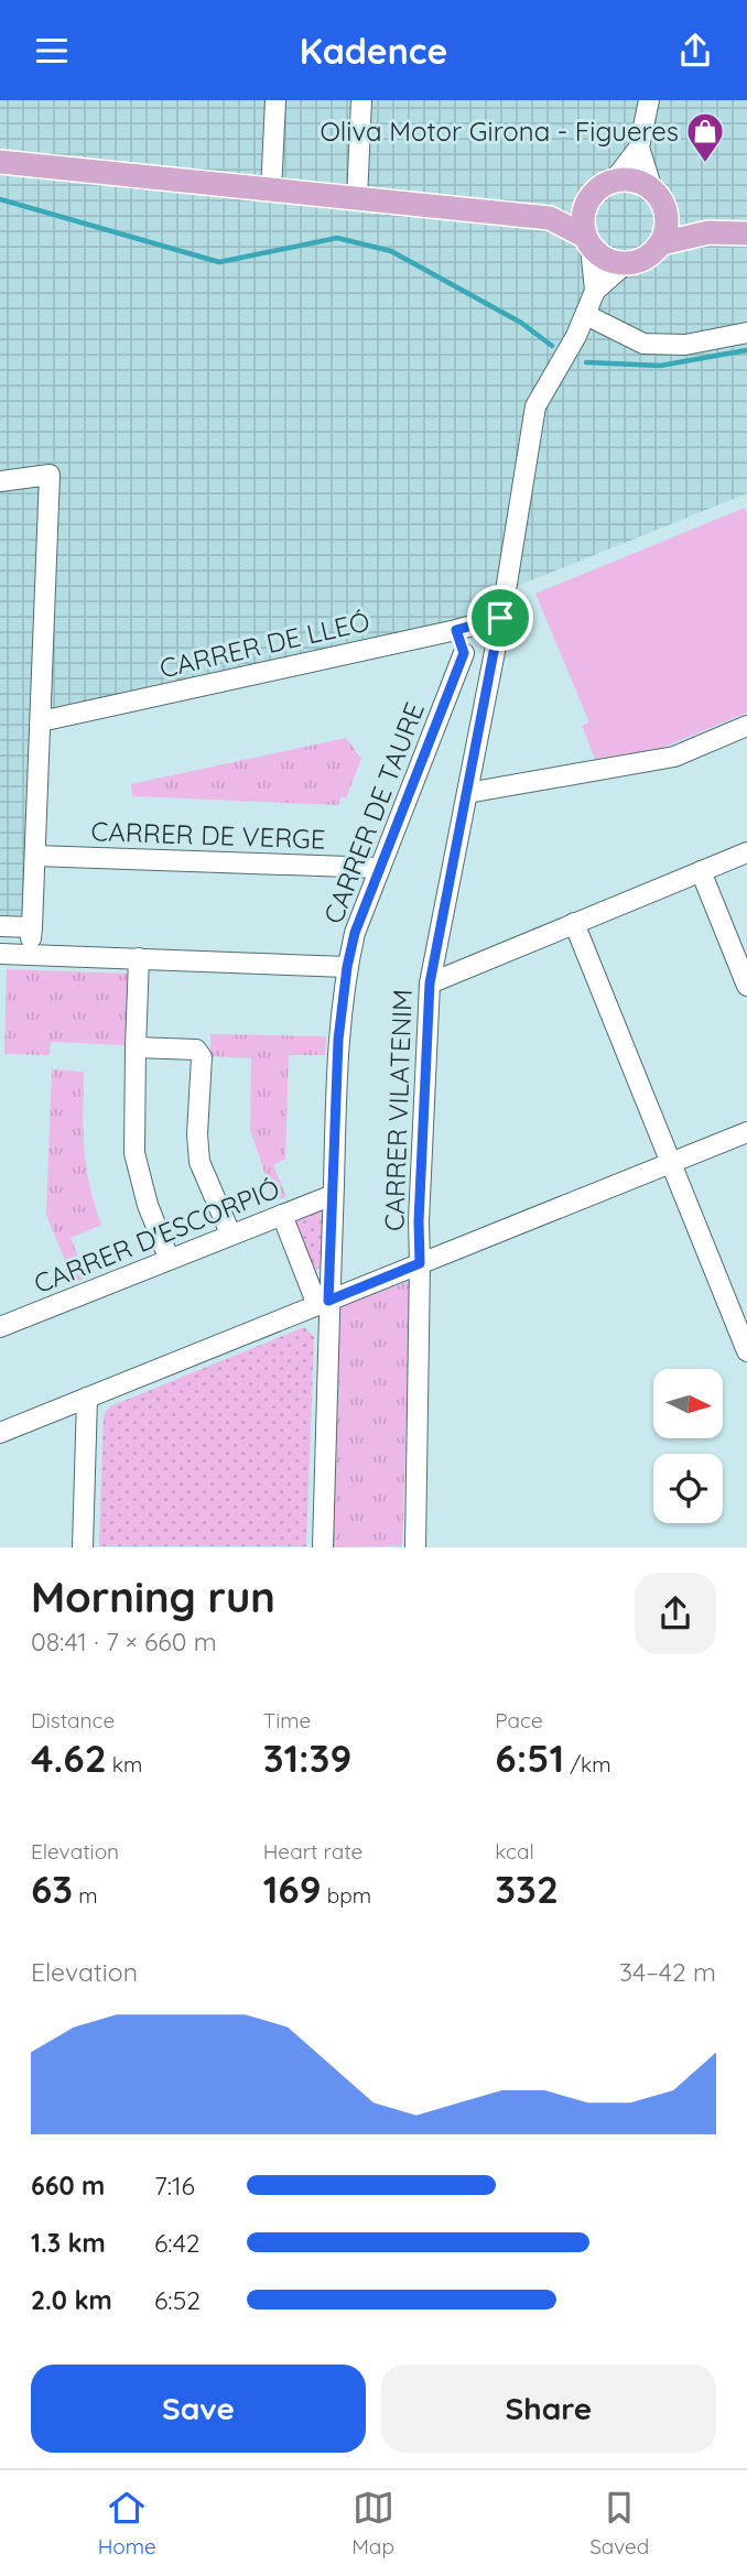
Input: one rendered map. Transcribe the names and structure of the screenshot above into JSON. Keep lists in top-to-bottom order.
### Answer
{
  "streets": {
    "street": [
      "CARRER DE LLEÓ",
      "CARRER DE TAURE",
      "CARRER DE VERGE",
      "CARRER VILATENIM",
      "CARRER D'ESCORPIÓ"
    ]
  },
  "crossings": [
    ["CARRER DE LLEÓ", "CARRER VILATENIM"],
    ["CARRER DE TAURE", "CARRER DE VERGE"],
    ["CARRER DE TAURE", "CARRER D'ESCORPIÓ"]
  ],
  "places": {
    "shop": ["Oliva Motor Girona - Figueres"]
  },
  "north": "right",
  "page": {
    "header": "Kadence",
    "heading": ["Morning run", "08:41 · 7 × 660 m"],
    "stats": [
      ["Distance", "4.62 km"],
      ["Time", "31:39"],
      ["Pace", "6:51 /km"],
      ["Elevation", "63 m"],
      ["Heart rate", "169 bpm"],
      ["kcal", "332"]
    ],
    "chart": ["Elevation", "34–42 m"],
    "list": [
      {
        "name": "660 m",
        "note": "7:16"
      },
      {
        "name": "1.3 km",
        "note": "6:42"
      },
      {
        "name": "2.0 km",
        "note": "6:52"
      }
    ],
    "buttons": ["Save", "Share"],
    "tabs": ["Home", "Map", "Saved"]
  }
}
